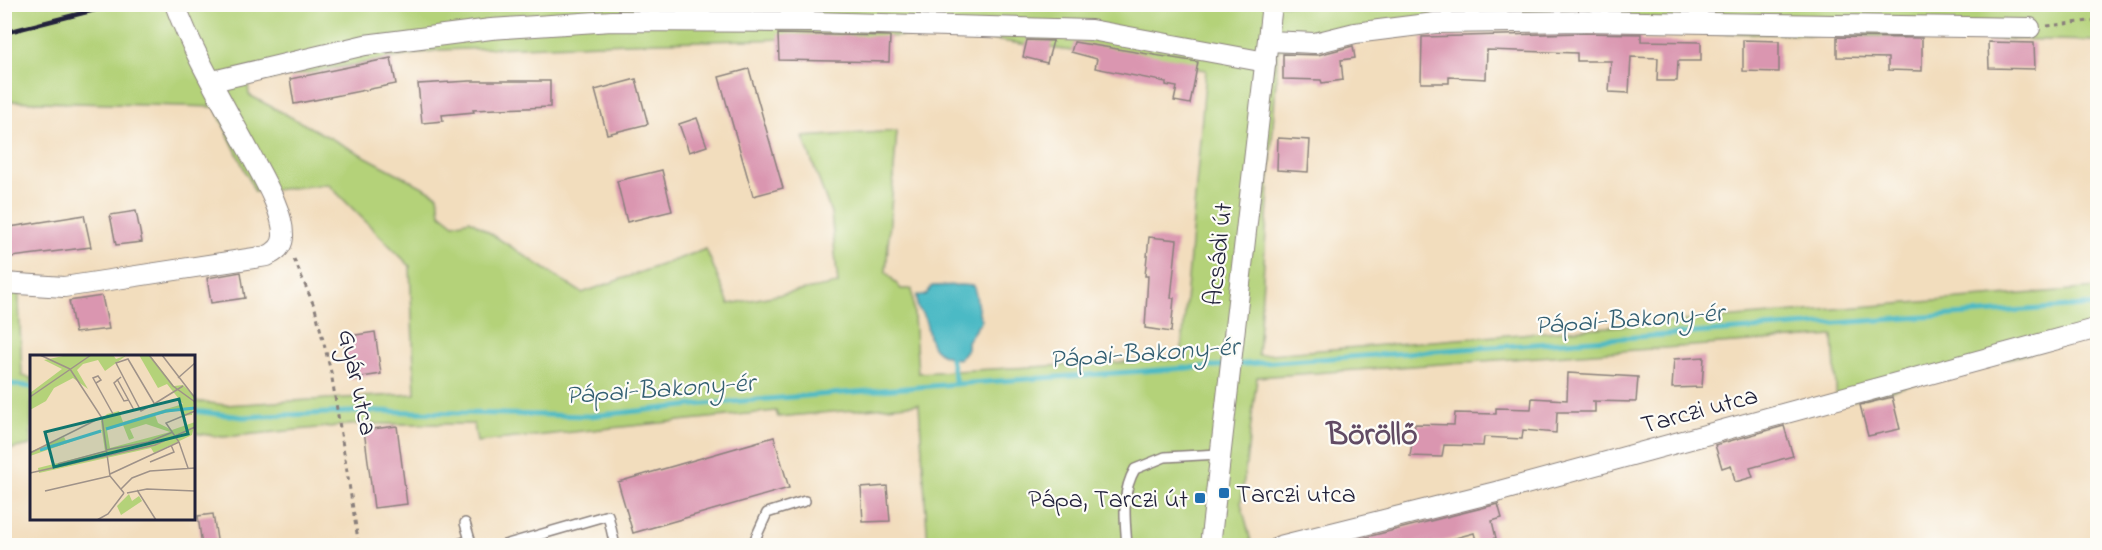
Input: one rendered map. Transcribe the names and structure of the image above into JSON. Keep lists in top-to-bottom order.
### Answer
{
  "streets": {
    "street": ["Acsádi út", "Tarczi utca"],
    "path": ["Gyár utca"]
  },
  "districts": ["Böröllő"],
  "water": ["Pápai-Bakony-ér"],
  "places": {
    "transit": ["Tarczi utca", "Pápa, Tarczi út"]
  }
}
